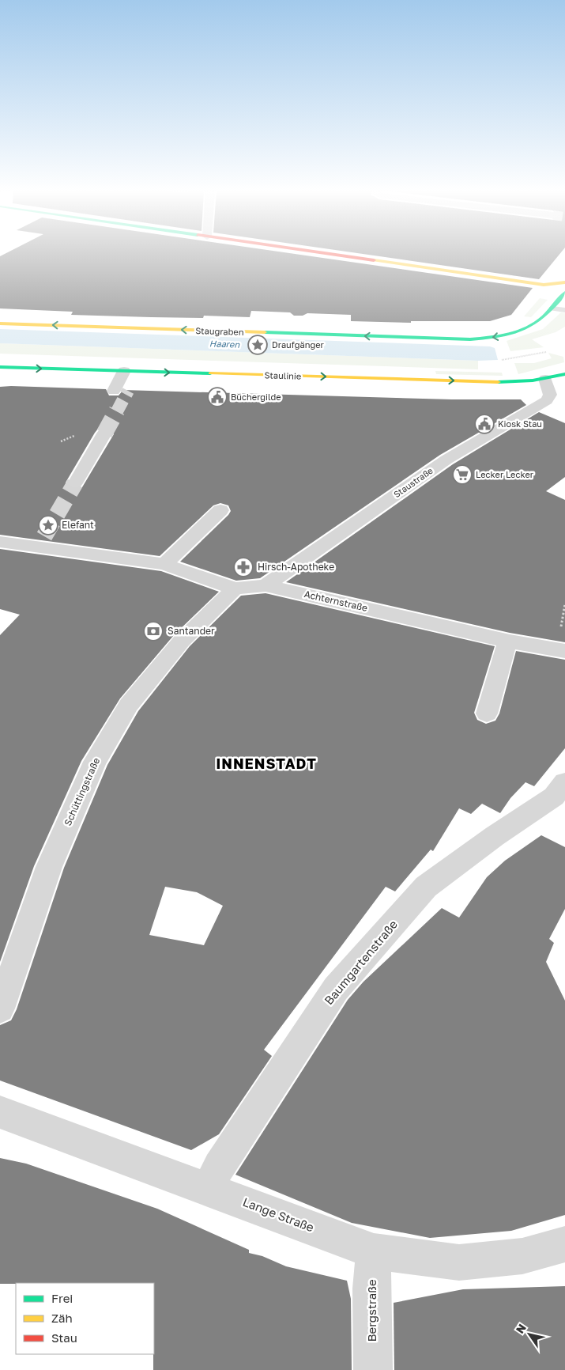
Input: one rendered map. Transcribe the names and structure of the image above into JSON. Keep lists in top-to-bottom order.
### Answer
{
  "streets": {
    "street": [
      "Staugraben",
      "Staulinie",
      "Staustraße",
      "Achternstraße",
      "Schüttingstraße",
      "Baumgartenstraße",
      "Lange Straße",
      "Bergstraße"
    ]
  },
  "crossings": [
    ["Staulinie", "Staustraße"],
    ["Staustraße", "Achternstraße"],
    ["Achternstraße", "Schüttingstraße"],
    ["Baumgartenstraße", "Lange Straße"],
    ["Lange Straße", "Bergstraße"]
  ],
  "one_way": ["Staulinie"],
  "districts": ["INNENSTADT"],
  "water": ["Haaren"],
  "places": {
    "place": ["Draufgänger", "Elefant"],
    "public building": ["Büchergilde", "Kiosk Stau"],
    "supermarket": ["Lecker Lecker"],
    "pharmacy": ["Hirsch-Apotheke"],
    "bank": ["Santander"]
  },
  "legend": ["Frei", "Zäh", "Stau"],
  "north": "top left"
}
